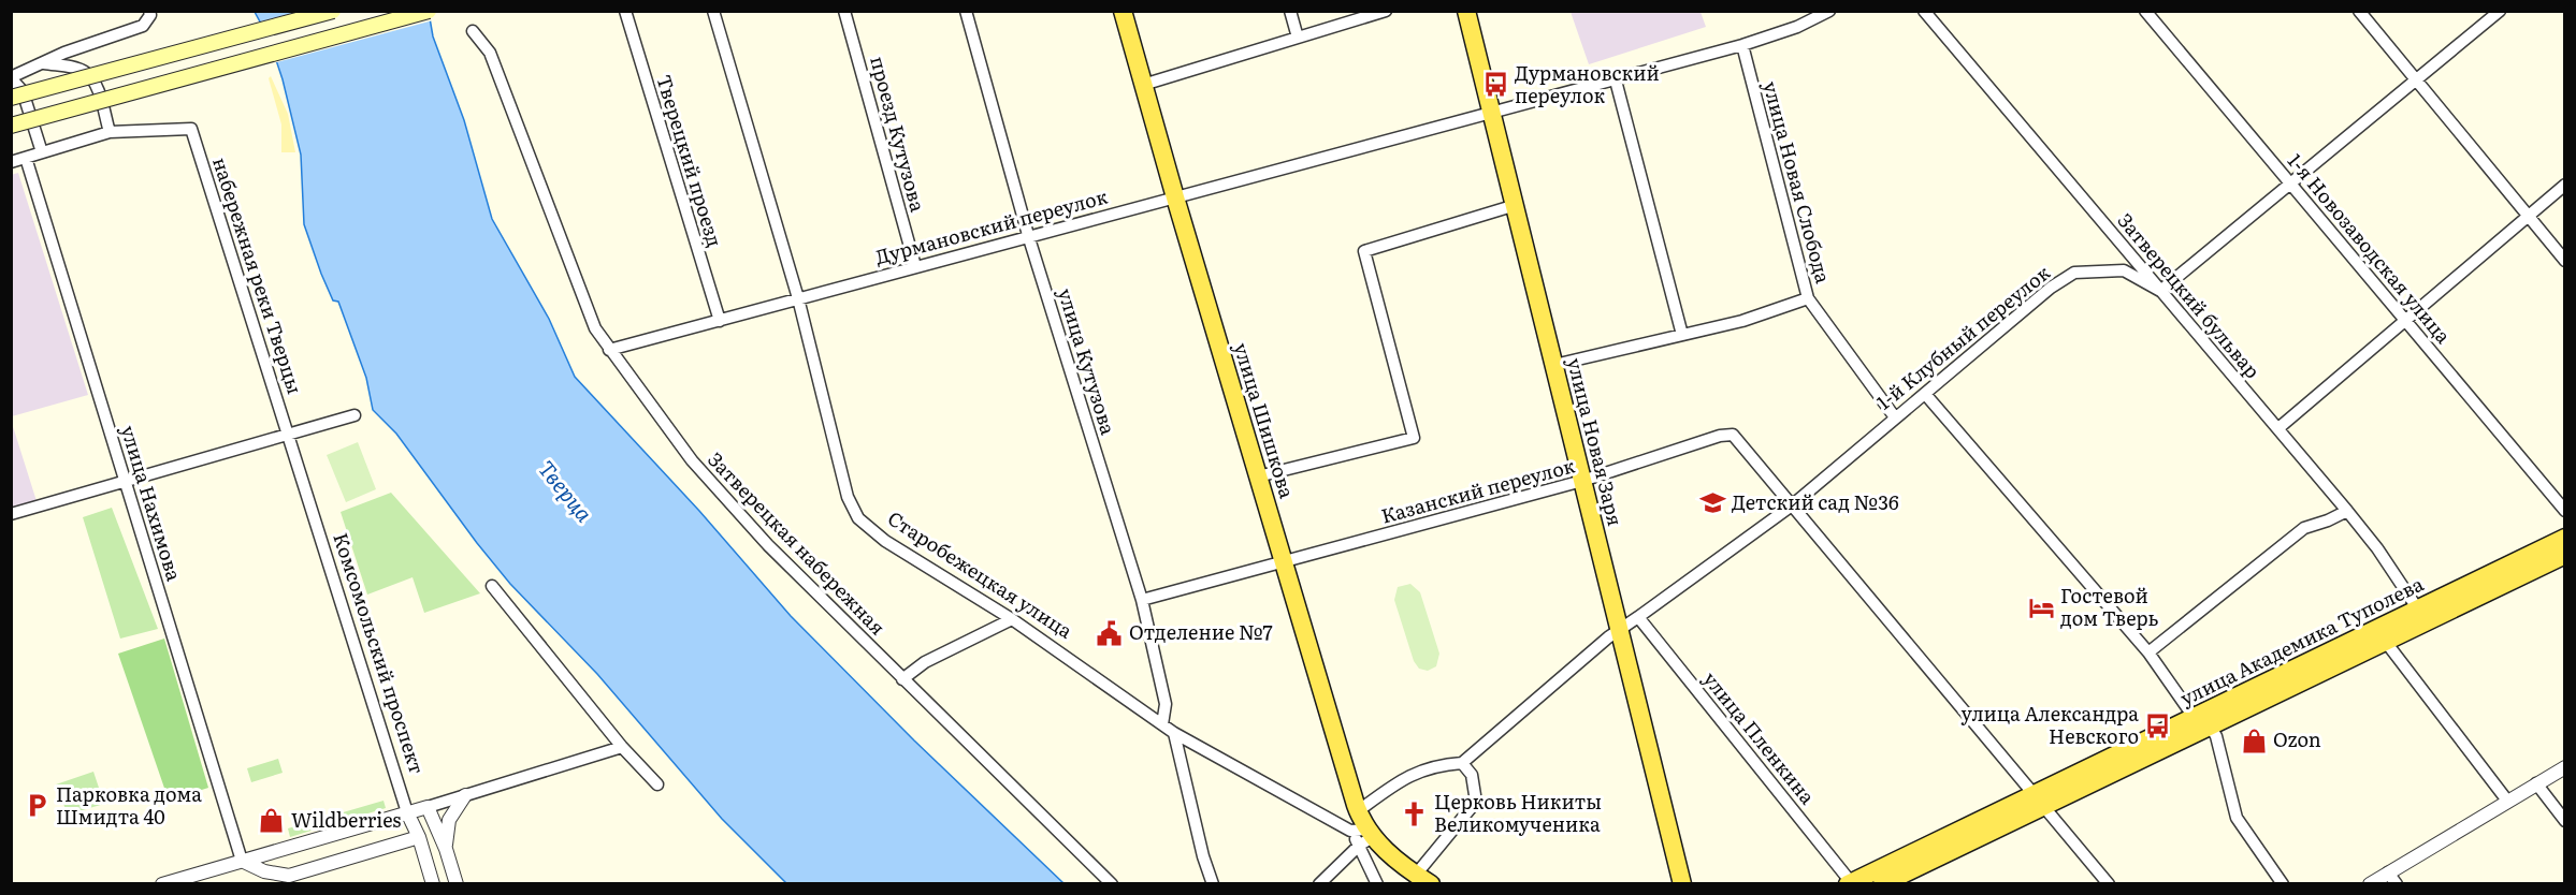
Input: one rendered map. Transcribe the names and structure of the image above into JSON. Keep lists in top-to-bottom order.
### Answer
{
  "streets": {
    "main road": [
      "улица Шишкова",
      "улица Новая Заря",
      "Старобежецкая улица",
      "улица Академика Туполева"
    ],
    "street": [
      "проезд Кутузова",
      "Тверецкий проезд",
      "улица Новая Слобода",
      "Дурмановский переулок",
      "1-я Новозаводская улица",
      "набережная реки Тверцы",
      "Затверецкий бульвар",
      "1-й Клубный переулок",
      "улица Кутузова",
      "Казанский переулок",
      "улица Нахимова",
      "Затверецкая набережная",
      "Комсомольский проспект",
      "улица Пленкина"
    ]
  },
  "crossings": [
    ["проезд Кутузова", "Дурмановский переулок"],
    ["Тверецкий проезд", "Дурмановский переулок"],
    ["улица Новая Слобода", "Дурмановский переулок"],
    ["улица Новая Слобода", "1-й Клубный переулок"],
    ["Дурмановский переулок", "улица Кутузова"],
    ["Дурмановский переулок", "улица Шишкова"],
    ["Дурмановский переулок", "улица Новая Заря"],
    ["Дурмановский переулок", "Затверецкая набережная"],
    ["Дурмановский переулок", "Старобежецкая улица"],
    ["набережная реки Тверцы", "Комсомольский проспект"],
    ["Затверецкий бульвар", "1-й Клубный переулок"],
    ["Затверецкий бульвар", "улица Академика Туполева"],
    ["1-й Клубный переулок", "улица Новая Заря"],
    ["1-й Клубный переулок", "Казанский переулок"],
    ["1-й Клубный переулок", "улица Пленкина"],
    ["улица Кутузова", "Казанский переулок"],
    ["улица Кутузова", "Старобежецкая улица"],
    ["улица Шишкова", "Казанский переулок"],
    ["улица Шишкова", "Старобежецкая улица"],
    ["улица Новая Заря", "Казанский переулок"],
    ["улица Академика Туполева", "улица Пленкина"]
  ],
  "water": ["Тверца"],
  "places": {
    "bus stop": ["Дурмановский переулок", "улица Александра Невского"],
    "school or university": ["Детский сад №36"],
    "hotel": ["Гостевой дом Тверь"],
    "public building": ["Отделение №7"],
    "shop": ["Ozon", "Wildberries"],
    "parking": ["Парковка дома Шмидта 40"],
    "church": ["Церковь Никиты Великомученика"]
  }
}
